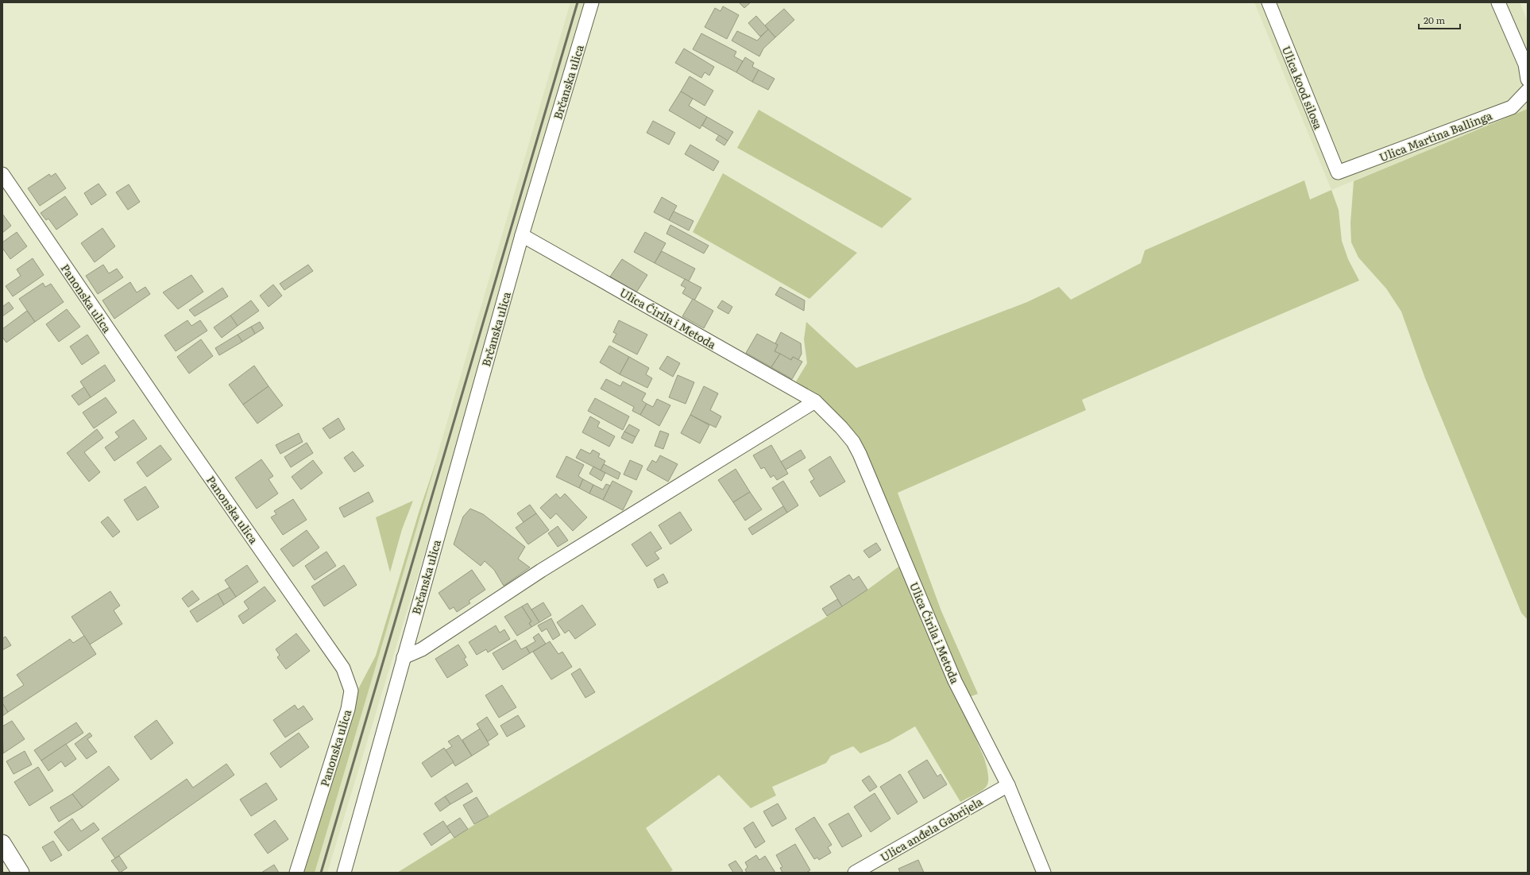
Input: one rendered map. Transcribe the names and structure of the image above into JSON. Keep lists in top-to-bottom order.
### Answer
{
  "streets": {
    "street": [
      "Brčanska ulica",
      "Ulica kood silosa",
      "Ulica Martina Ballinga",
      "Panonska ulica",
      "Ulica Ćirila i Metoda",
      "Ulica anđela Gabrijela"
    ]
  },
  "crossings": [
    ["Brčanska ulica", "Ulica Ćirila i Metoda"],
    ["Ulica kood silosa", "Ulica Martina Ballinga"],
    ["Ulica Ćirila i Metoda", "Ulica anđela Gabrijela"]
  ],
  "scale_bar": "20 m"
}
